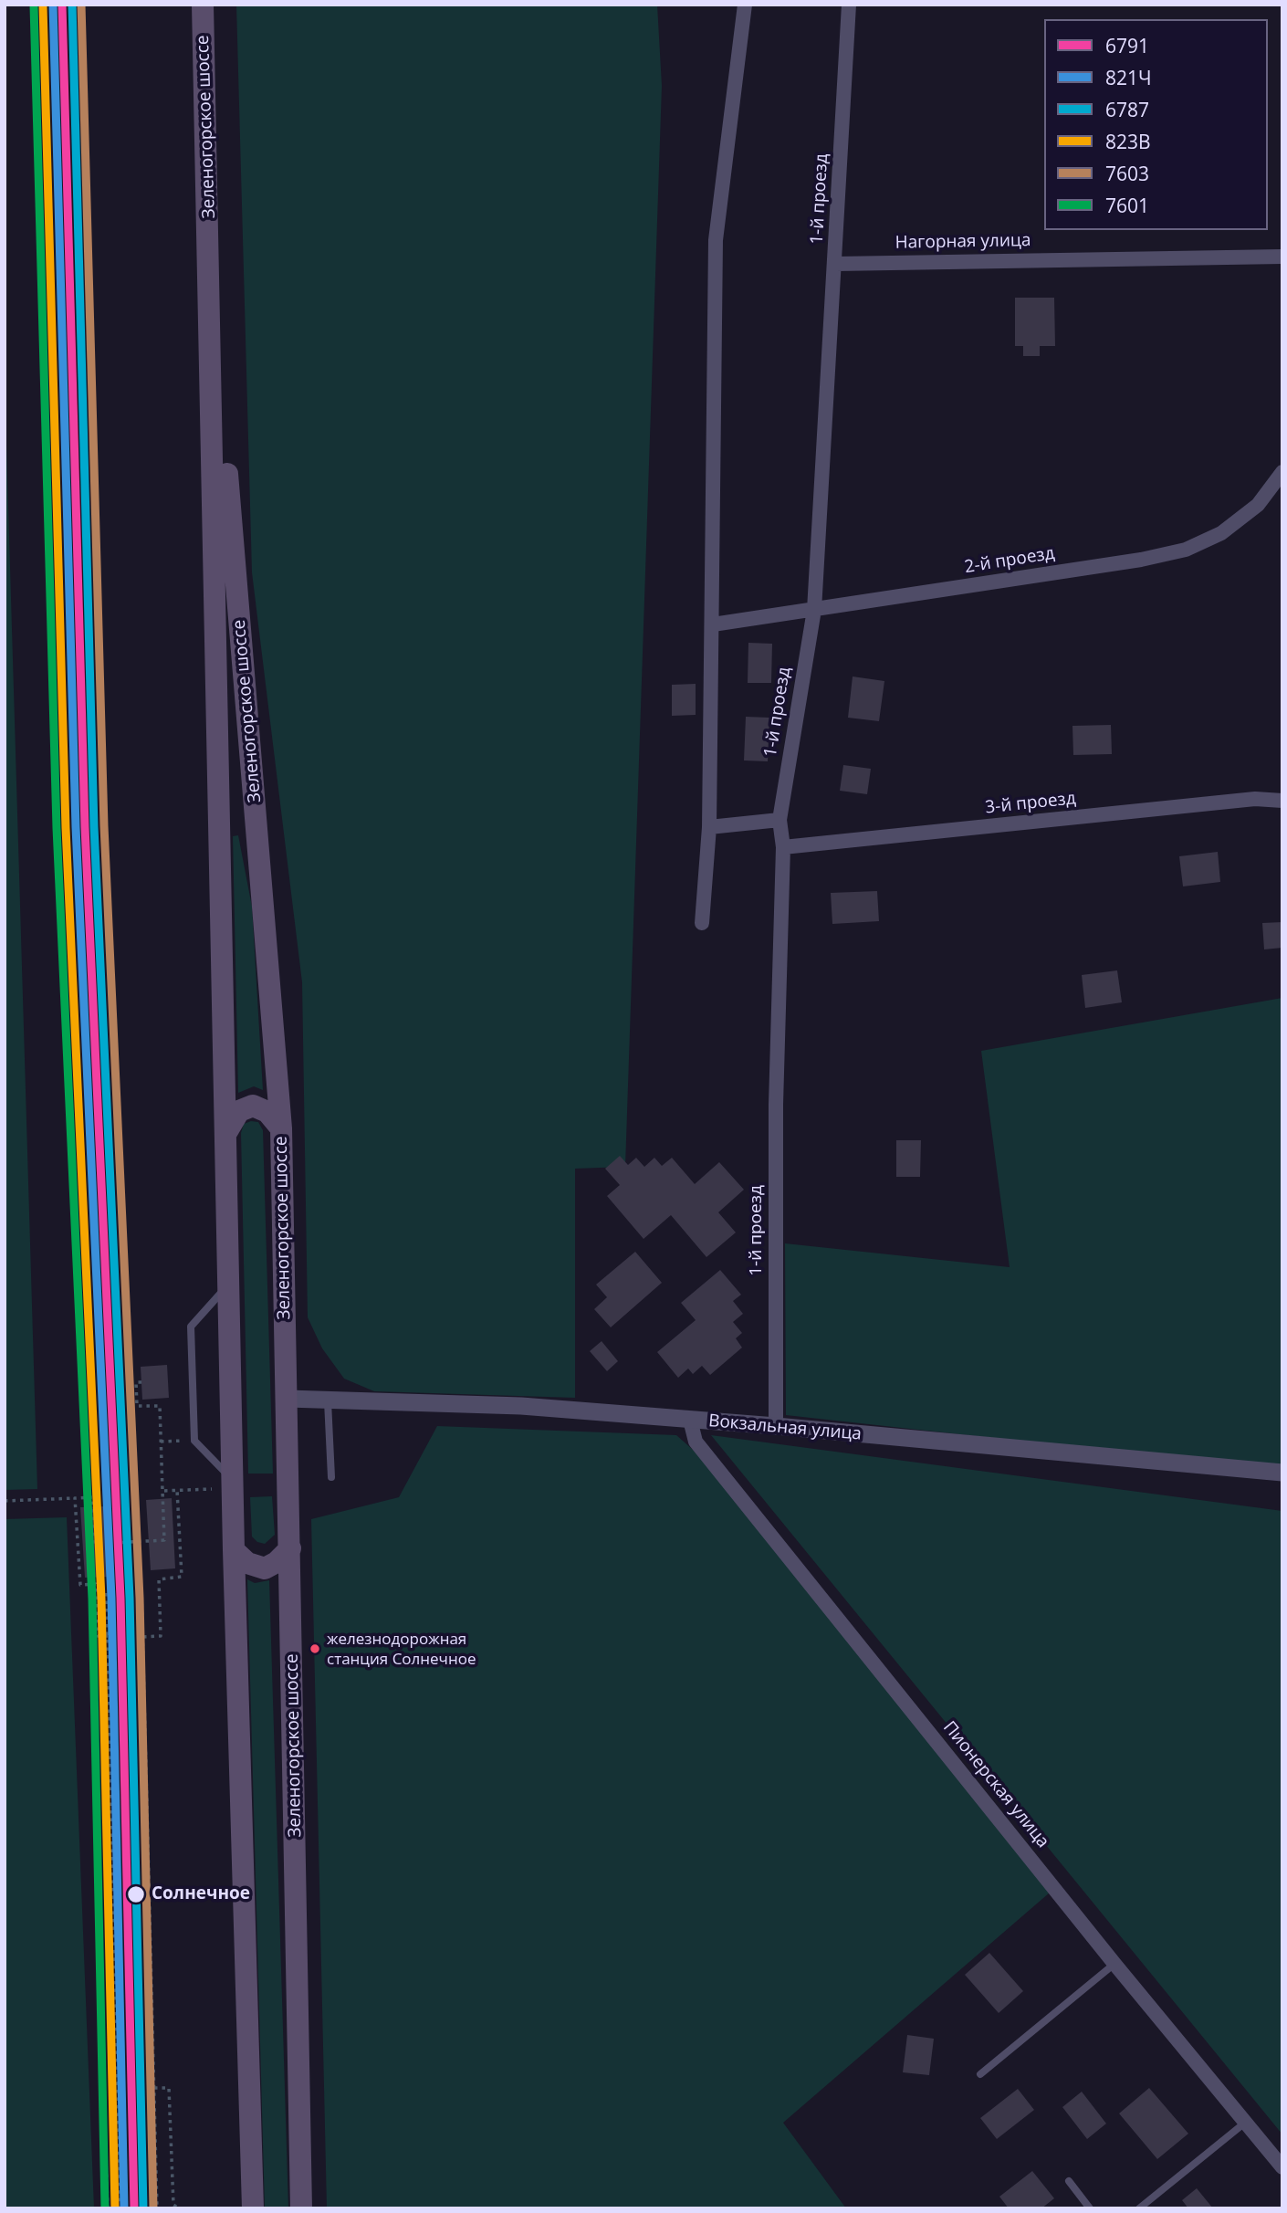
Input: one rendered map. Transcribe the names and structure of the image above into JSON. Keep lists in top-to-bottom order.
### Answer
{
  "streets": {
    "main road": ["Зеленогорское шоссе"],
    "street": [
      "1-й проезд",
      "Нагорная улица",
      "2-й проезд",
      "3-й проезд",
      "Вокзальная улица",
      "Пионерская улица"
    ]
  },
  "crossings": [
    ["Зеленогорское шоссе", "Вокзальная улица"],
    ["1-й проезд", "Нагорная улица"],
    ["1-й проезд", "2-й проезд"],
    ["1-й проезд", "3-й проезд"],
    ["1-й проезд", "Вокзальная улица"],
    ["Вокзальная улица", "Пионерская улица"]
  ],
  "places": ["железнодорожная станция Солнечное", "Солнечное"],
  "lines": [
    "transit line 6791",
    "transit line 821Ч",
    "transit line 6787",
    "transit line 7603",
    "transit line 823В",
    "transit line 7601"
  ],
  "legend": [
    "6791",
    "821Ч",
    "6787",
    "823В",
    "7603",
    "7601"
  ]
}
